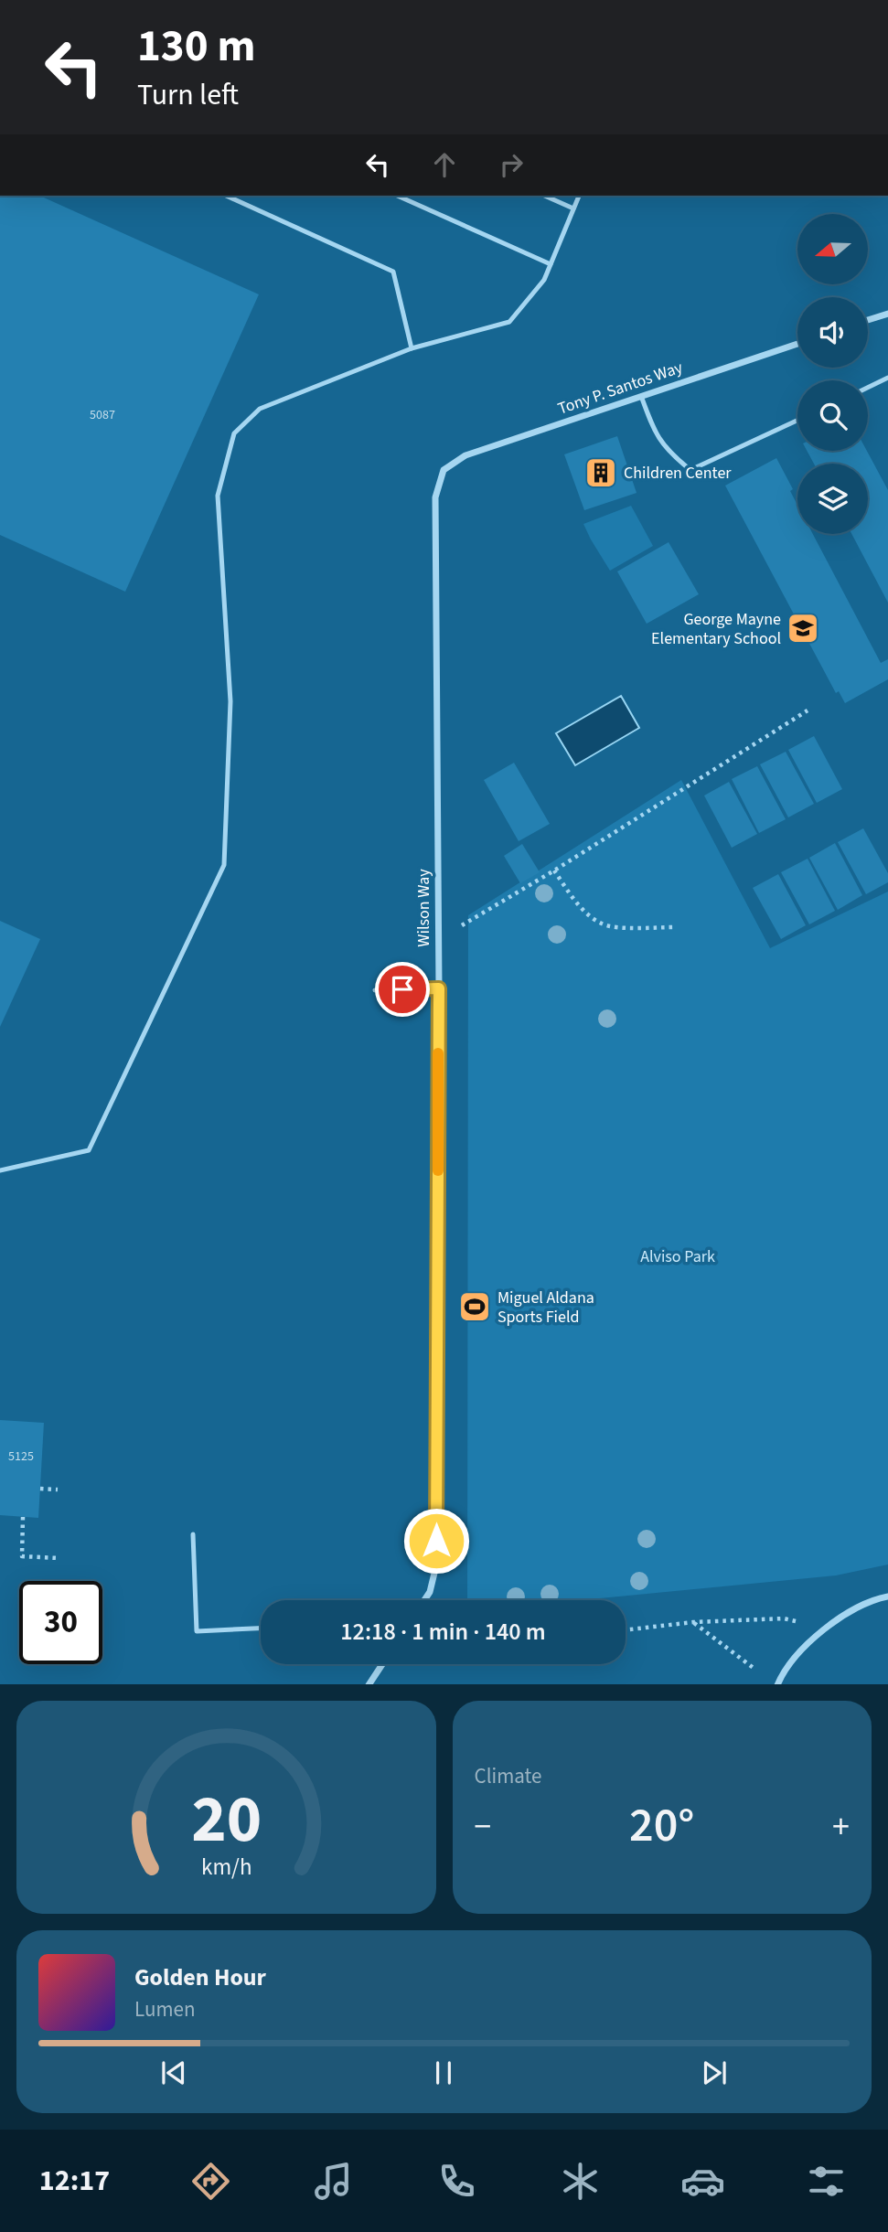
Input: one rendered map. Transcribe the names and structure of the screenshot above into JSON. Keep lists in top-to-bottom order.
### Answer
{
  "streets": {
    "street": ["Tony P. Santos Way", "Wilson Way"]
  },
  "crossings": [
    ["Tony P. Santos Way", "Wilson Way"]
  ],
  "parks": ["Alviso Park"],
  "places": {
    "building": ["Children Center"],
    "school or university": ["George Mayne Elementary School"],
    "sports": ["Miguel Aldana Sports Field"]
  },
  "house_numbers": ["5087", "5125"],
  "north": "left",
  "page": {
    "turn": ["130 m", "Turn left"],
    "limit": "30",
    "trip": "12:18 · 1 min · 140 m",
    "tile": "Climate",
    "heat": ["−", "20°", "+"],
    "song": ["Golden Hour", "Lumen"],
    "tabs": "12:17",
    "gauge": ["20", "km/h"]
  }
}
